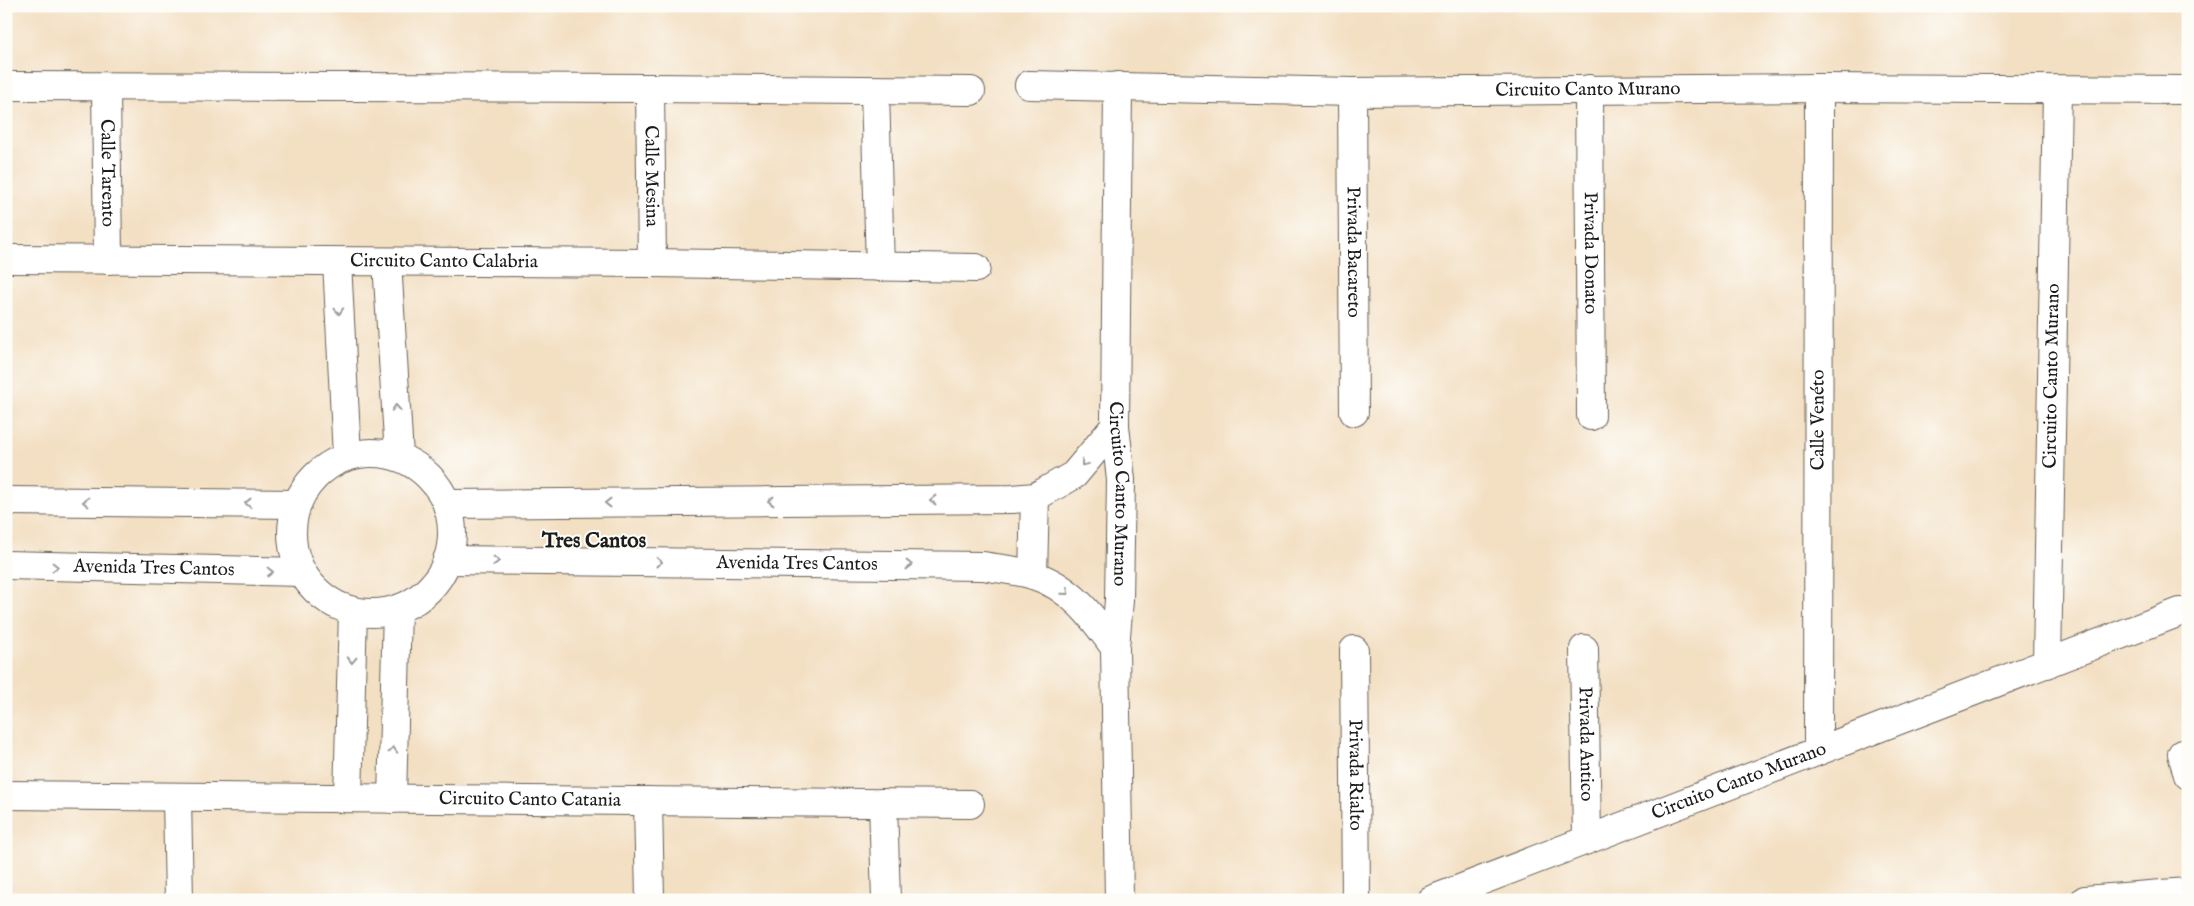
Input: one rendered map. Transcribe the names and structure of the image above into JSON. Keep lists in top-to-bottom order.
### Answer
{
  "streets": {
    "street": [
      "Circuito Canto Murano",
      "Calle Tarento",
      "Calle Mesina",
      "Privada Bacareto",
      "Privada Donato",
      "Circuito Canto Calabria",
      "Calle Venéto",
      "Avenida Tres Cantos",
      "Privada Antico",
      "Privada Rialto",
      "Circuito Canto Catania"
    ]
  },
  "crossings": [
    ["Circuito Canto Murano", "Privada Bacareto"],
    ["Circuito Canto Murano", "Privada Donato"],
    ["Circuito Canto Murano", "Calle Venéto"],
    ["Circuito Canto Murano", "Avenida Tres Cantos"],
    ["Circuito Canto Murano", "Privada Antico"],
    ["Calle Tarento", "Circuito Canto Calabria"],
    ["Calle Mesina", "Circuito Canto Calabria"]
  ],
  "districts": ["Tres Cantos"]
}
